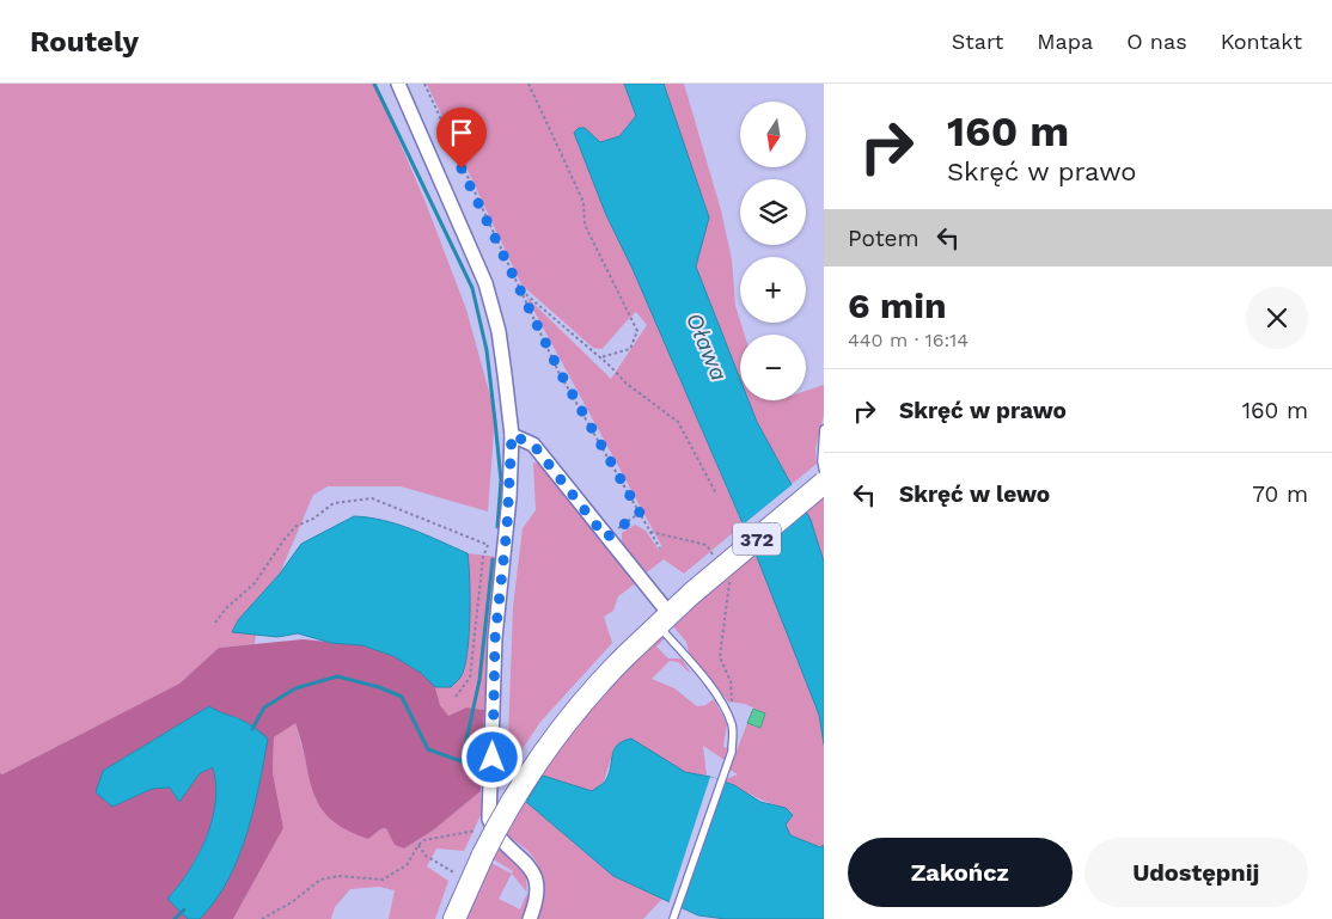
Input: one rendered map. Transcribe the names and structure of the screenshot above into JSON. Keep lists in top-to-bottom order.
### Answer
{
  "streets": {
    "main road": ["372"]
  },
  "water": ["Oława"],
  "north": "bottom",
  "page": {
    "header": "Routely",
    "nav": [
      "Start",
      "Mapa",
      "O nas",
      "Kontakt"
    ],
    "turn": ["160 m", "Skręć w prawo"],
    "map_buttons": ["+", "−"],
    "then": "Potem",
    "heading": ["6 min", "440 m · 16:14"],
    "list": [
      {
        "name": "Skręć w prawo",
        "value": "160 m"
      },
      {
        "name": "Skręć w lewo",
        "value": "70 m"
      }
    ],
    "buttons": ["Zakończ", "Udostępnij"]
  }
}
